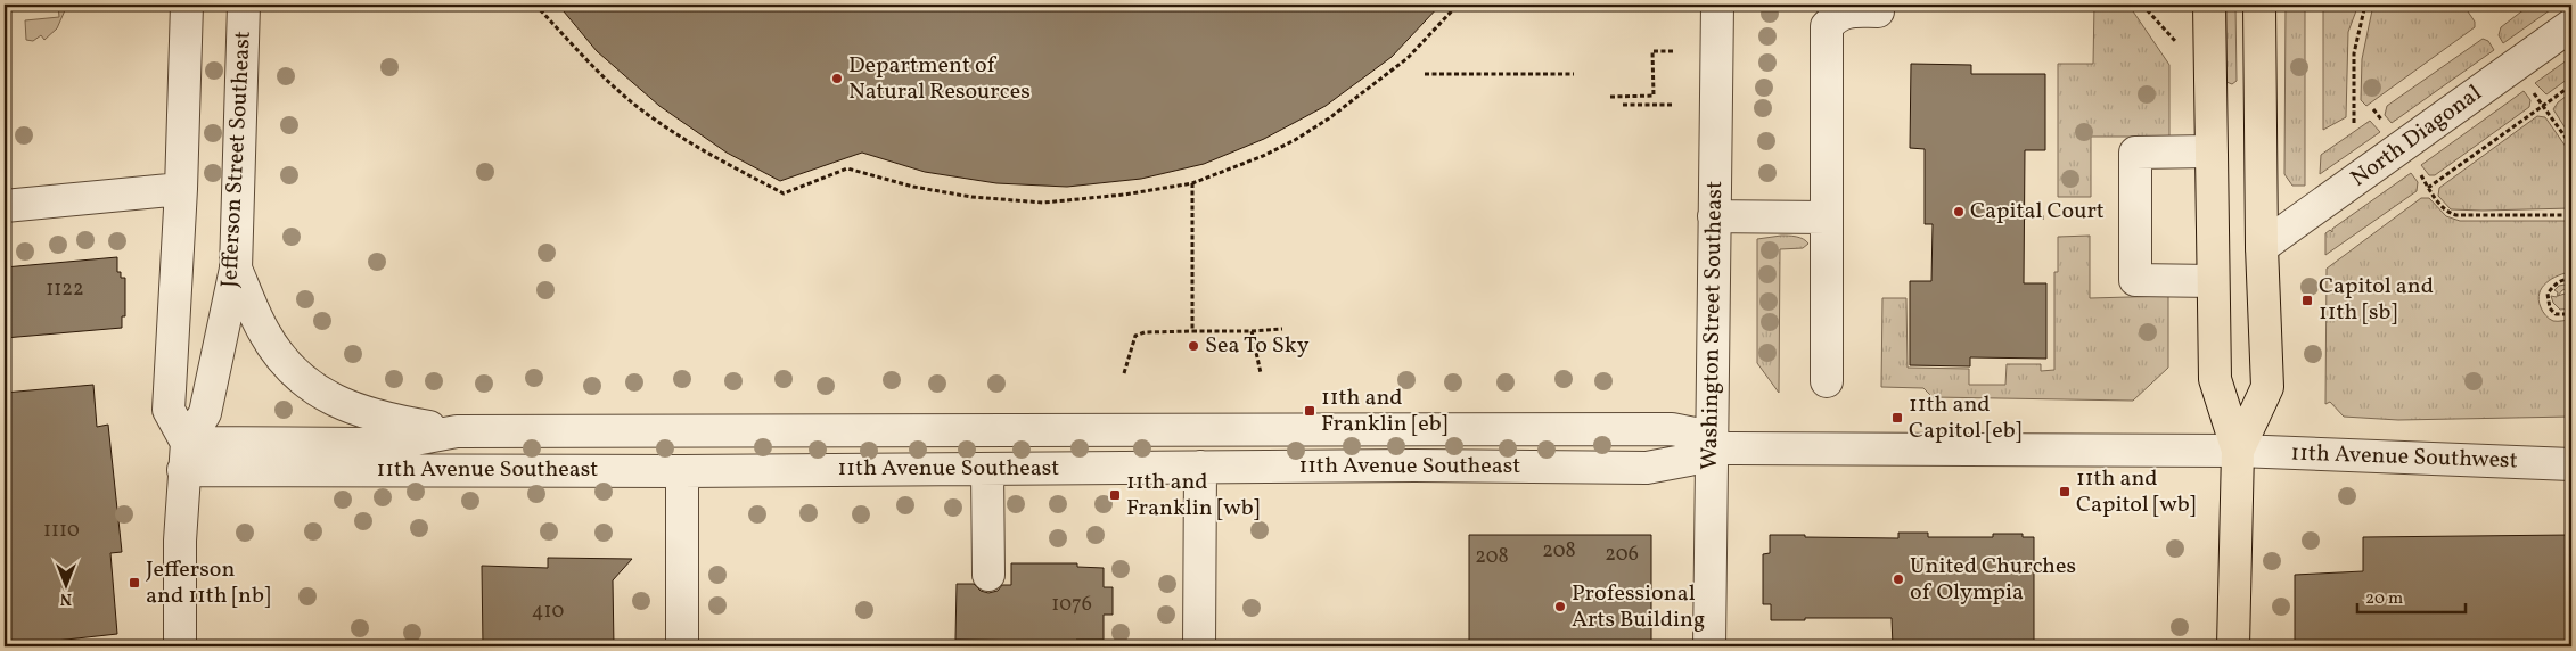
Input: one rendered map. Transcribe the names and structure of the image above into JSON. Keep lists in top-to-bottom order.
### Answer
{
  "streets": {
    "street": [
      "North Diagonal",
      "Jefferson Street Southeast",
      "Washington Street Southeast",
      "11th Avenue Southwest",
      "11th Avenue Southeast"
    ]
  },
  "crossings": [
    ["Jefferson Street Southeast", "11th Avenue Southeast"],
    ["Washington Street Southeast", "11th Avenue Southeast"],
    ["11th Avenue Southwest", "11th Avenue Southeast"]
  ],
  "places": {
    "other": [
      "Department of Natural Resources",
      "Capital Court",
      "Sea To Sky",
      "United Churches of Olympia",
      "Professional Arts Building"
    ],
    "transit": [
      "Capitol and 11th [sb]",
      "11th and Franklin [eb]",
      "11th and Capitol [eb]",
      "11th and Capitol [wb]",
      "11th and Franklin [wb]",
      "Jefferson and 11th [nb]"
    ]
  },
  "house_numbers": [
    "1122",
    "1110",
    "208",
    "206",
    "208",
    "1076",
    "410"
  ],
  "scale_bar": "20 m",
  "north": "bottom"
}
